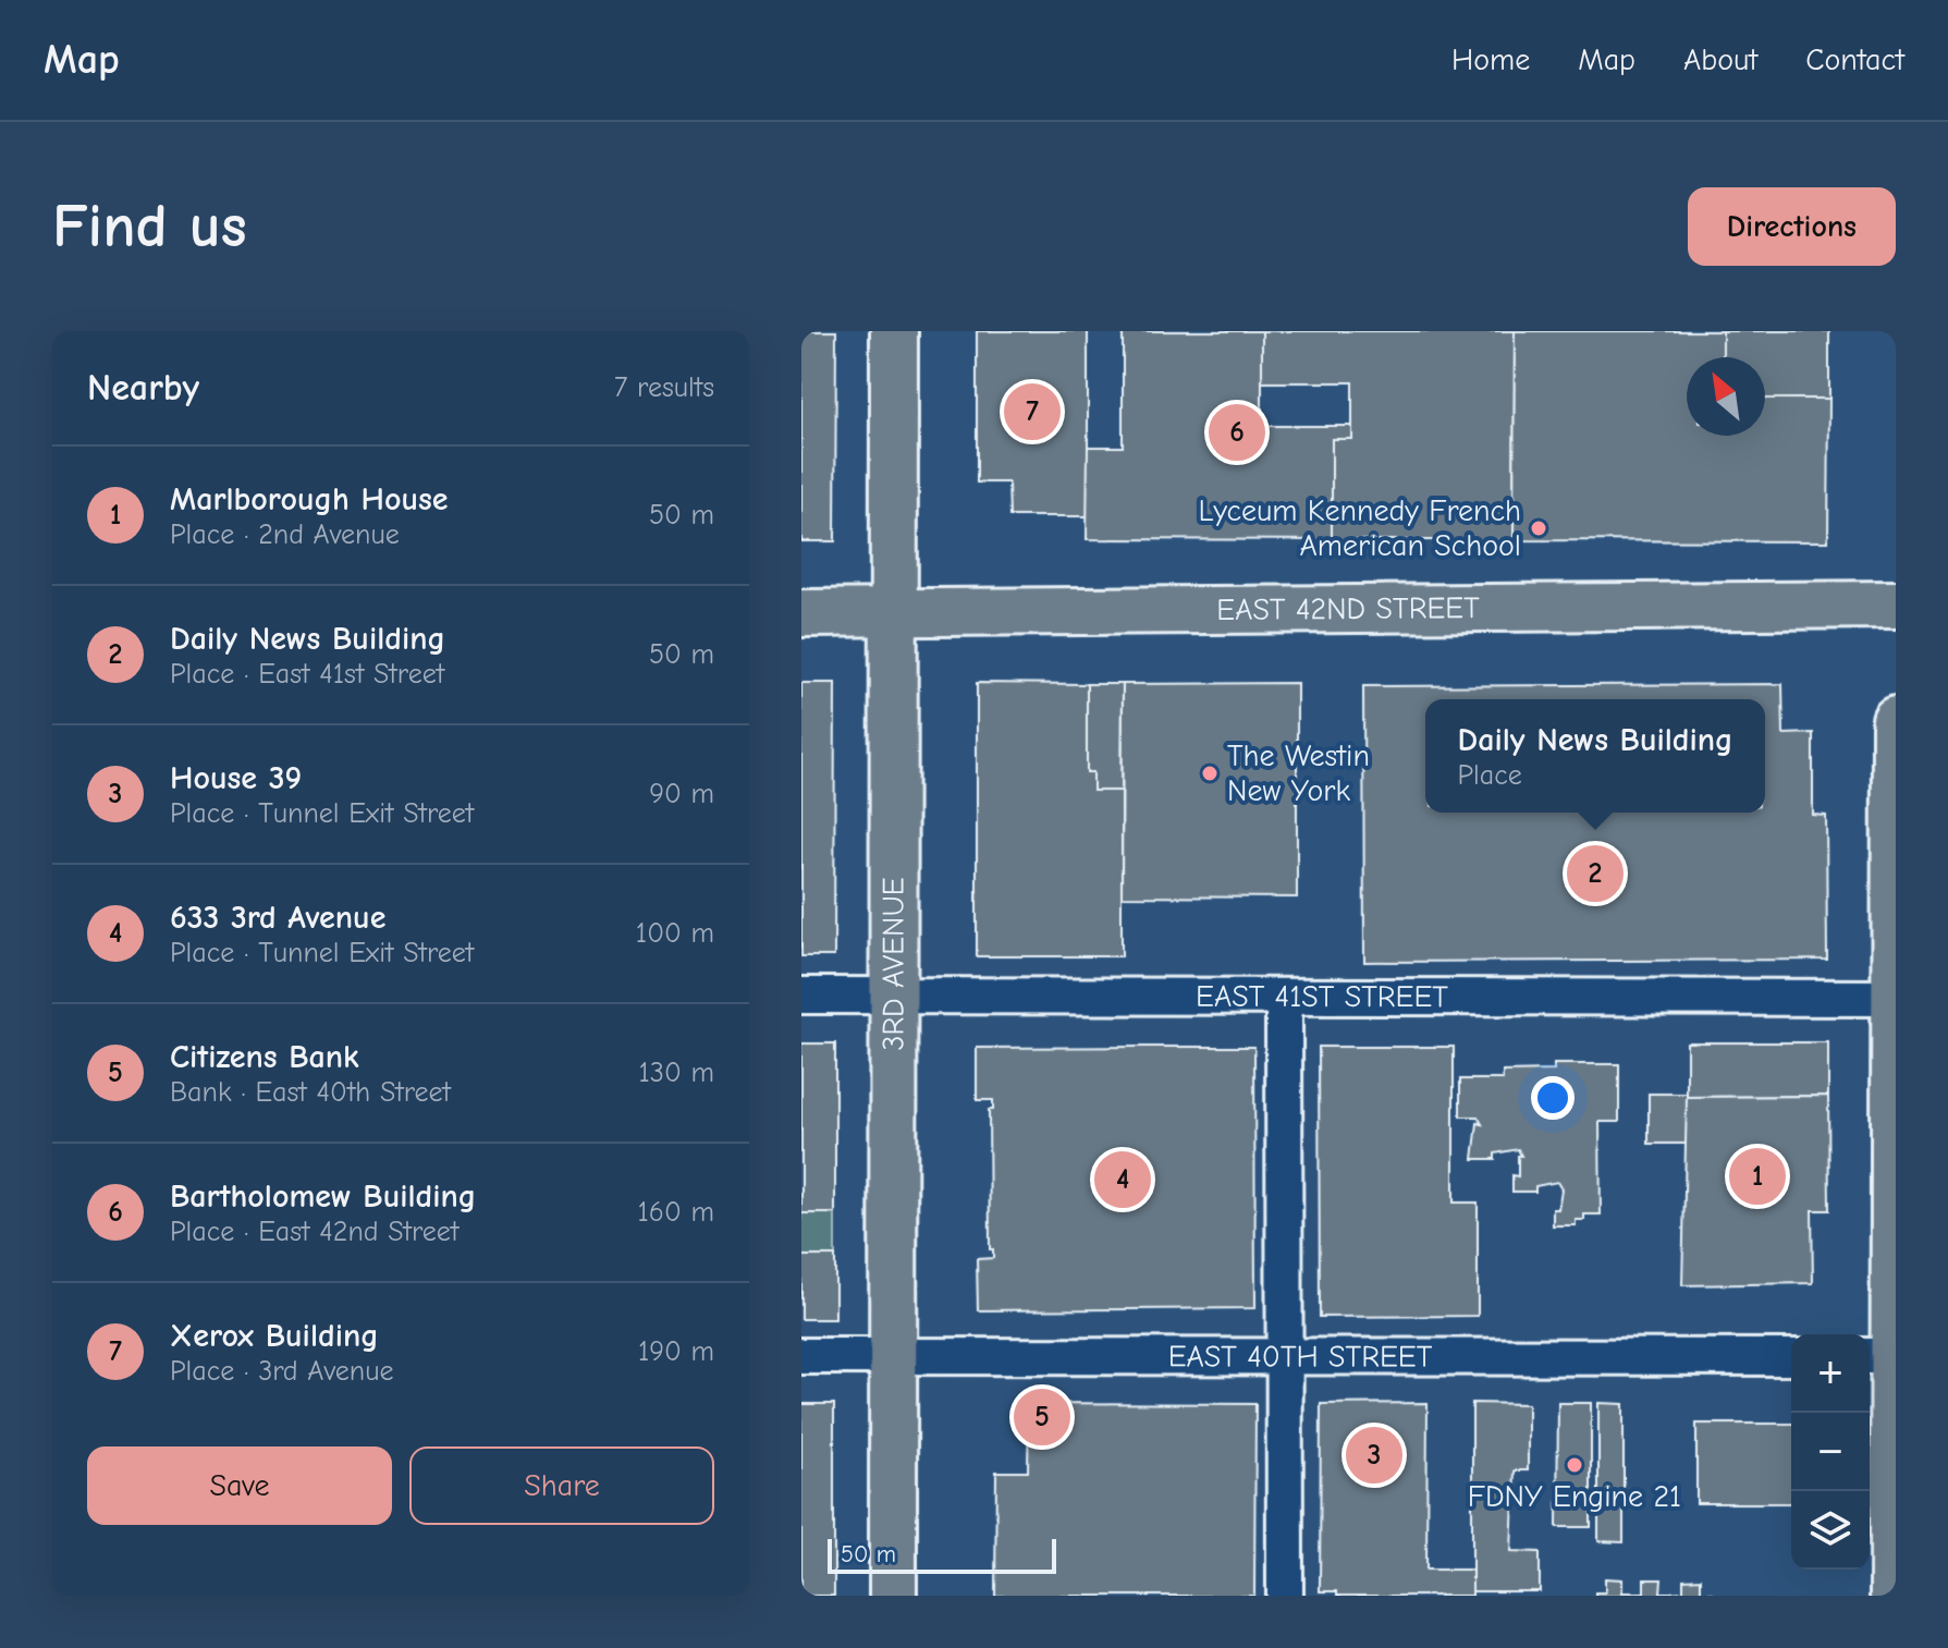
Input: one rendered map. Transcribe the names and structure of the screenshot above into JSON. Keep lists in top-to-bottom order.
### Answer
{
  "streets": {
    "main road": ["EAST 42ND STREET", "3RD AVENUE"],
    "street": ["EAST 41ST STREET", "EAST 40TH STREET"]
  },
  "crossings": [
    ["EAST 42ND STREET", "3RD AVENUE"],
    ["3RD AVENUE", "EAST 41ST STREET"],
    ["3RD AVENUE", "EAST 40TH STREET"]
  ],
  "places": ["Lyceum Kennedy French American School", "The Westin New York", "FDNY Engine 21"],
  "scale_bar": "50 m",
  "north": "top left",
  "page": {
    "header": "Map",
    "nav": [
      "Home",
      "Map",
      "About",
      "Contact"
    ],
    "buttons": [
      "Directions",
      ["Save", "Share"]
    ],
    "title": "Find us",
    "heading": ["Nearby", "7 results"],
    "pins": [
      "7",
      "6",
      "2",
      "1",
      "4",
      "5",
      "3"
    ],
    "list": [
      {
        "mark": "1",
        "name": "Marlborough House",
        "note": "Place · 2nd Avenue",
        "value": "50 m"
      },
      {
        "mark": "2",
        "name": "Daily News Building",
        "note": "Place · East 41st Street",
        "value": "50 m"
      },
      {
        "mark": "3",
        "name": "House 39",
        "note": "Place · Tunnel Exit Street",
        "value": "90 m"
      },
      {
        "mark": "4",
        "name": "633 3rd Avenue",
        "note": "Place · Tunnel Exit Street",
        "value": "100 m"
      },
      {
        "mark": "5",
        "name": "Citizens Bank",
        "note": "Bank · East 40th Street",
        "value": "130 m"
      },
      {
        "mark": "6",
        "name": "Bartholomew Building",
        "note": "Place · East 42nd Street",
        "value": "160 m"
      },
      {
        "mark": "7",
        "name": "Xerox Building",
        "note": "Place · 3rd Avenue",
        "value": "190 m"
      }
    ],
    "popup": ["Daily News Building", "Place"],
    "map_buttons": ["+", "−"],
    "scale": "50 m"
  }
}
